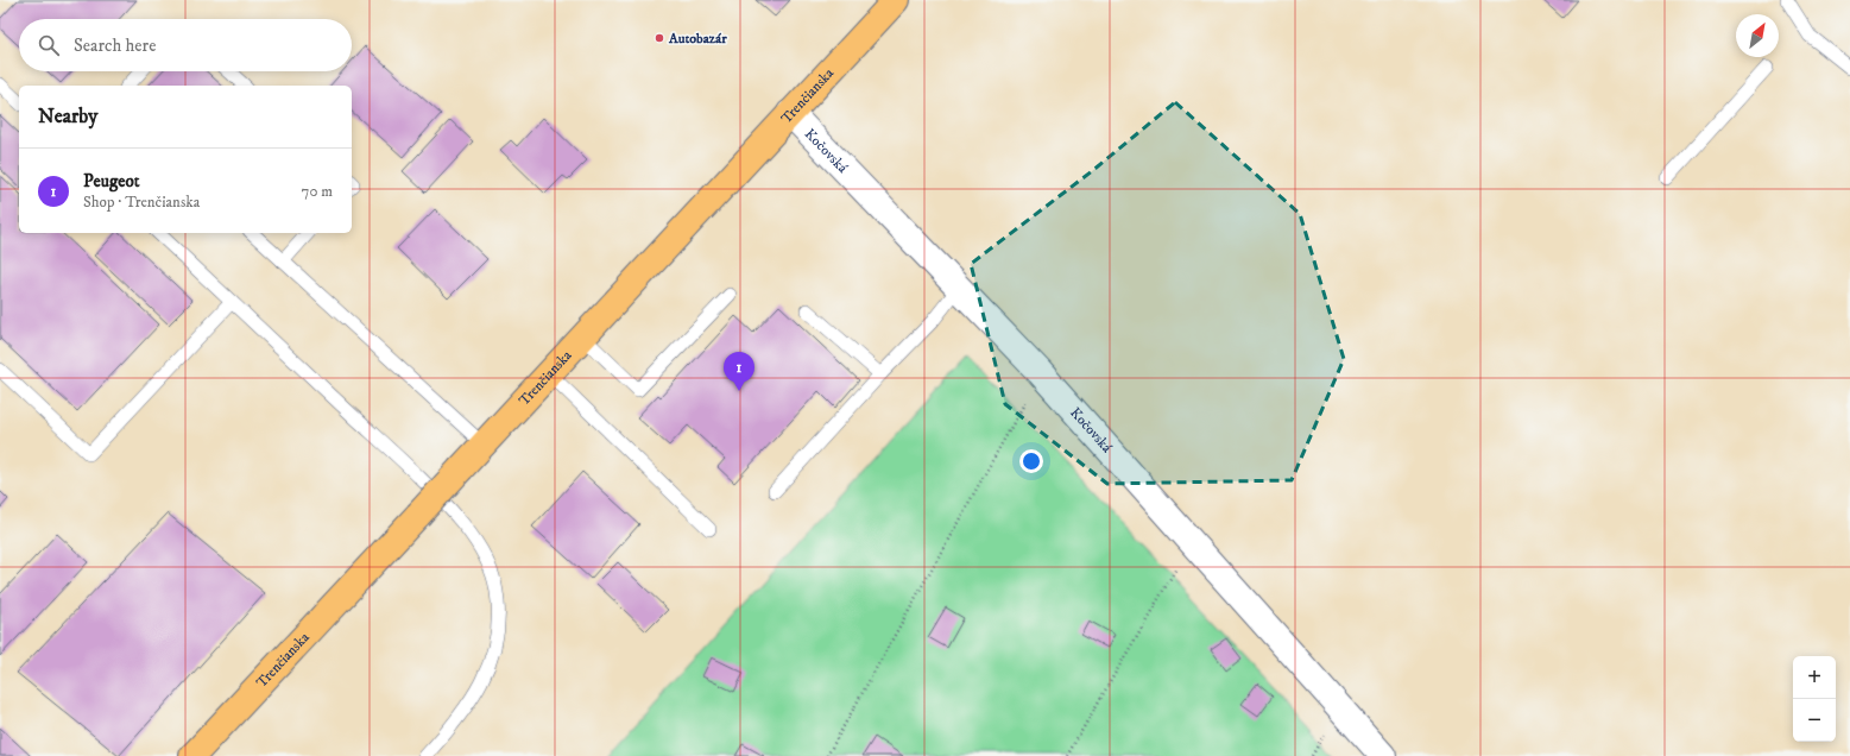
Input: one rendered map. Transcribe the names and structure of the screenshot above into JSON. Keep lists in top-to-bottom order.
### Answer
{
  "streets": {
    "main road": ["Trenčianska"],
    "street": ["Kočovská"]
  },
  "crossings": [
    ["Trenčianska", "Kočovská"]
  ],
  "places": ["Autobazár"],
  "north": "top right",
  "page": {
    "search": "Search here",
    "heading": "Nearby",
    "list": [
      {
        "mark": "1",
        "name": "Peugeot",
        "note": "Shop · Trenčianska",
        "value": "70 m"
      }
    ],
    "pins": "1",
    "map_buttons": ["+", "−"]
  }
}
